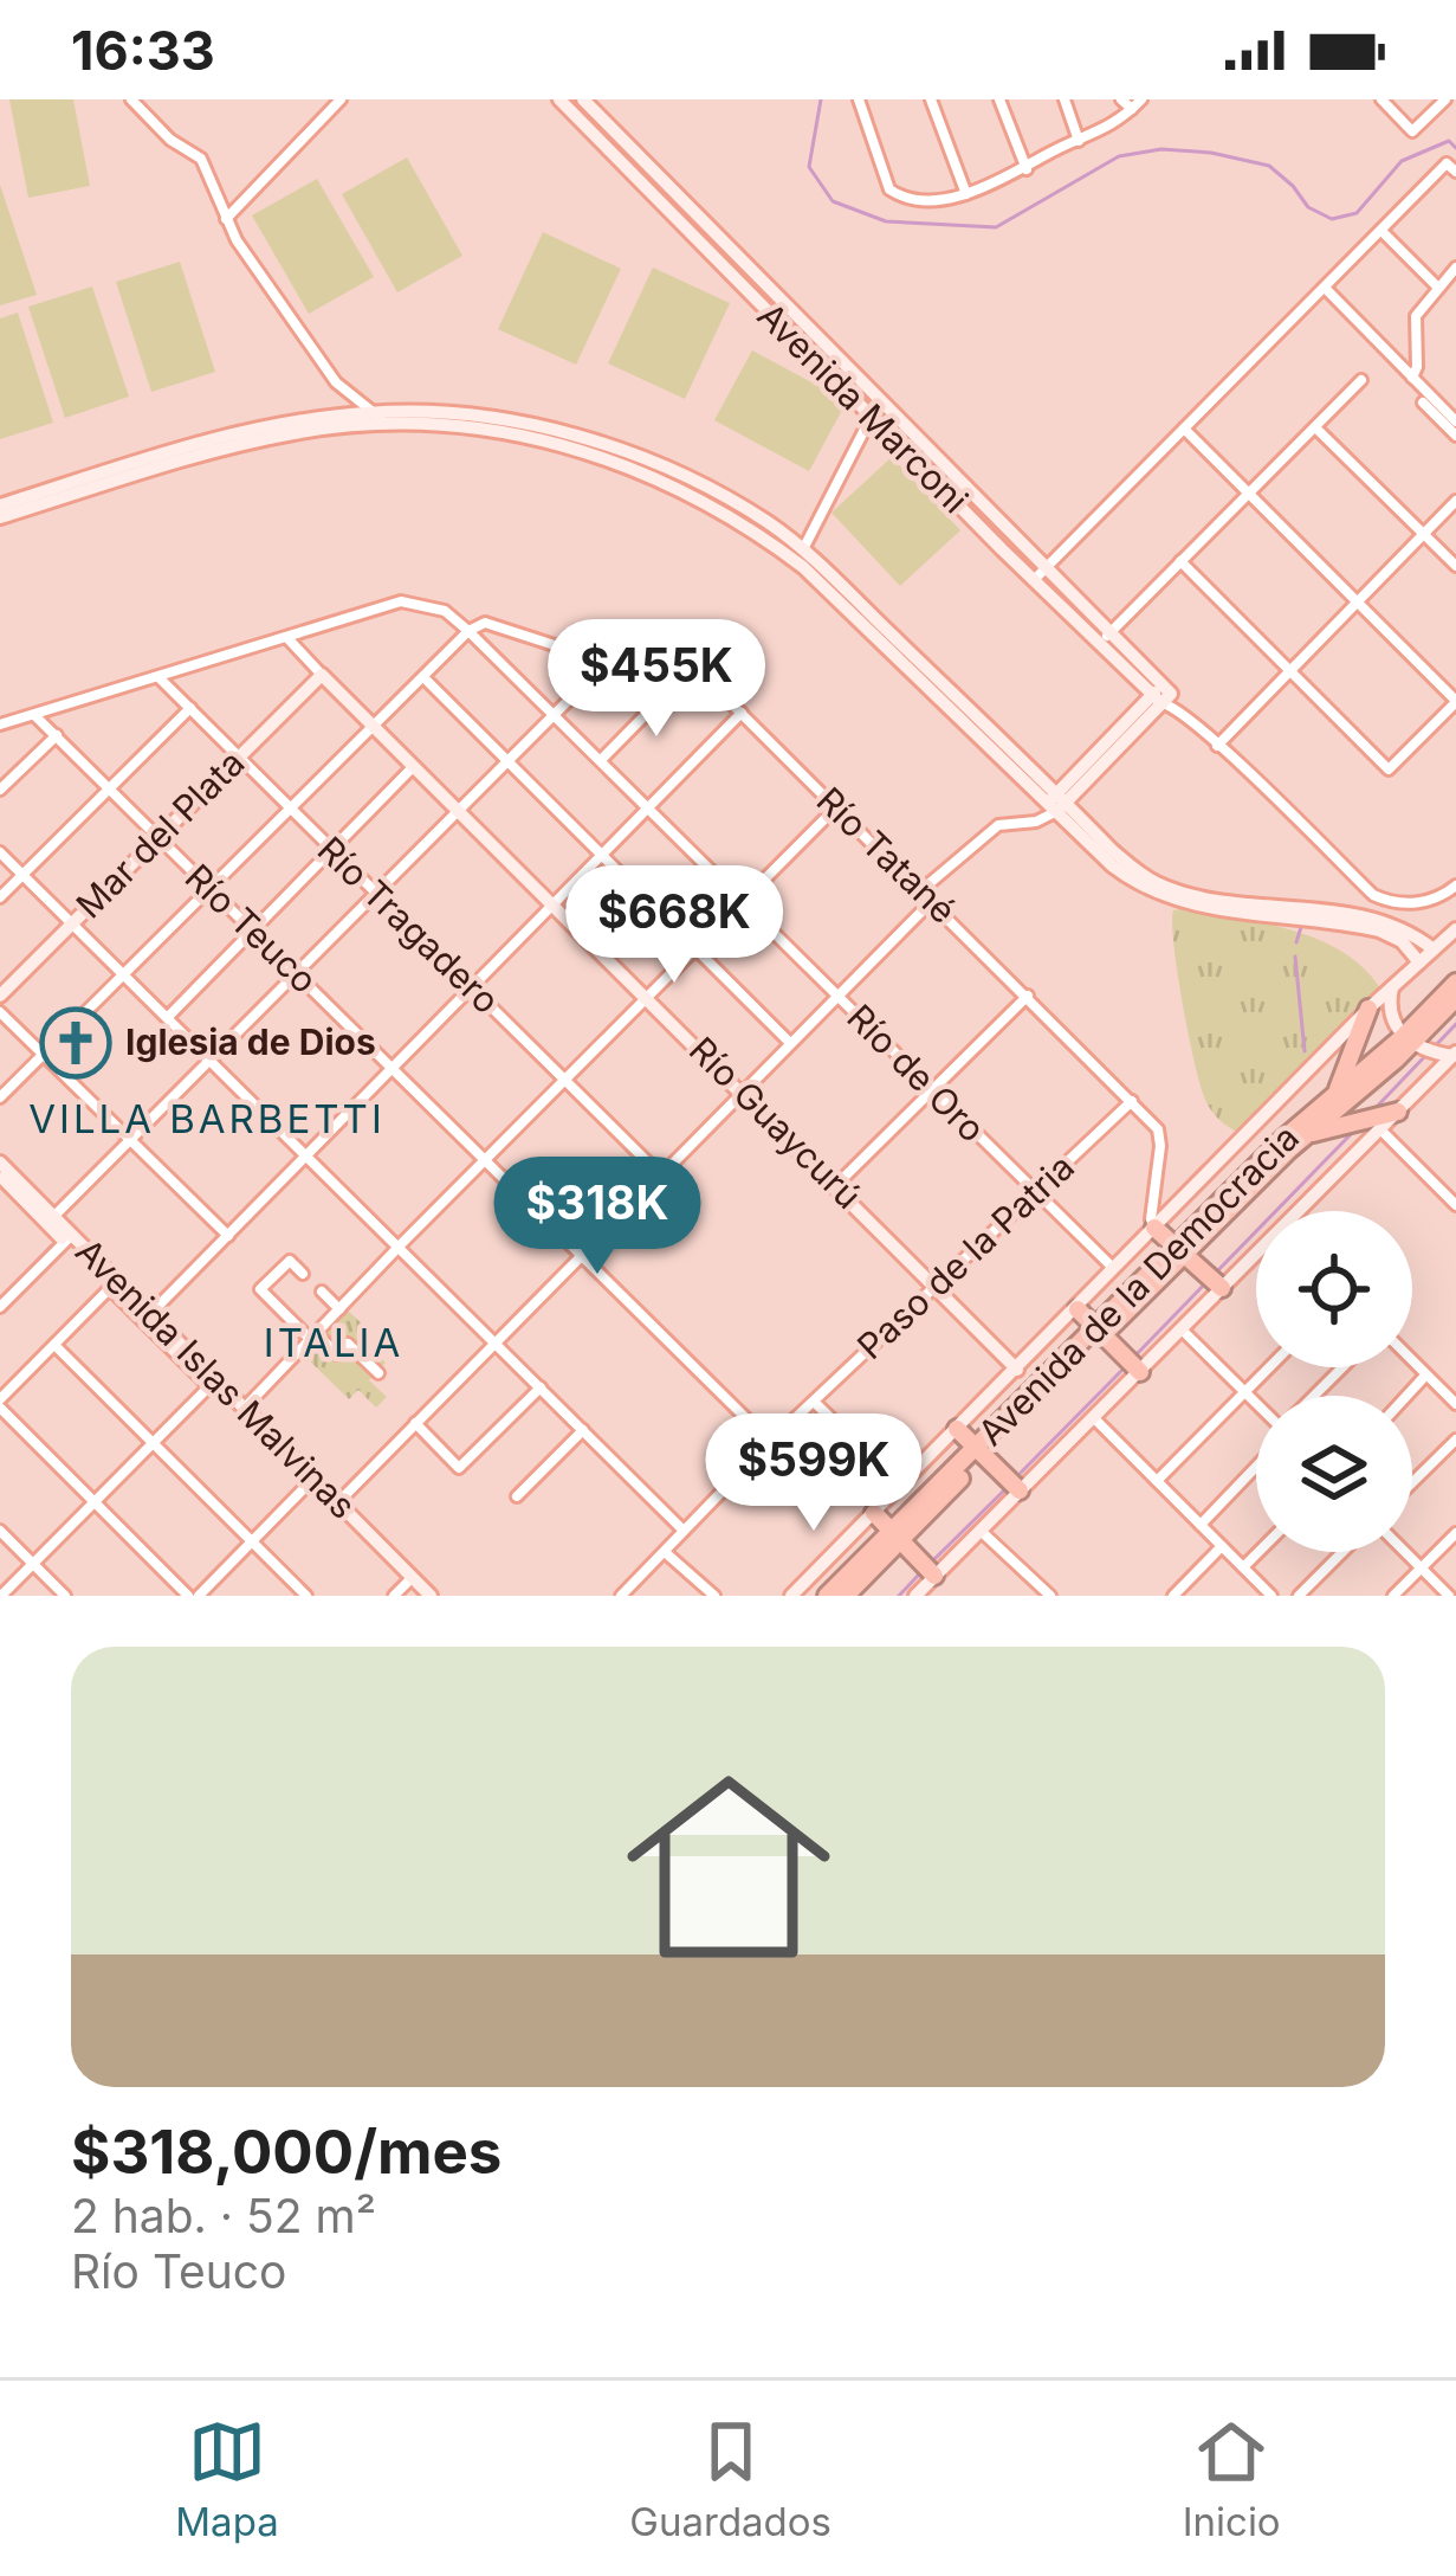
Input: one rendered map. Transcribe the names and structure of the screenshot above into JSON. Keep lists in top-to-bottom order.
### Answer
{
  "streets": {
    "highway": ["Avenida de la Democracia"],
    "street": [
      "Avenida Marconi",
      "Mar del Plata",
      "Río Tatané",
      "Río Tragadero",
      "Río Teuco",
      "Río de Oro",
      "Río Guaycurú",
      "Paso de la Patria",
      "Avenida Islas Malvinas"
    ]
  },
  "crossings": [
    ["Mar del Plata", "Río Tragadero"],
    ["Mar del Plata", "Río Teuco"],
    ["Mar del Plata", "Río Guaycurú"],
    ["Río Tatané", "Río de Oro"],
    ["Río Tatané", "Paso de la Patria"],
    ["Río Tatané", "Avenida de la Democracia"],
    ["Río Teuco", "Paso de la Patria"],
    ["Río de Oro", "Río Guaycurú"],
    ["Río de Oro", "Paso de la Patria"],
    ["Río de Oro", "Avenida de la Democracia"],
    ["Río Guaycurú", "Paso de la Patria"],
    ["Río Guaycurú", "Avenida de la Democracia"]
  ],
  "districts": ["VILLA BARBETTI", "ITALIA"],
  "places": {
    "church": ["Iglesia de Dios"]
  },
  "page": {
    "status": "16:33",
    "price": [
      "$455K",
      "$668K",
      "$318K",
      "$599K"
    ],
    "list": [
      {
        "name": "$318,000/mes",
        "note": "2 hab. · 52 m² · Río Teuco"
      }
    ],
    "tabs": ["Mapa", "Guardados", "Inicio"]
  }
}
